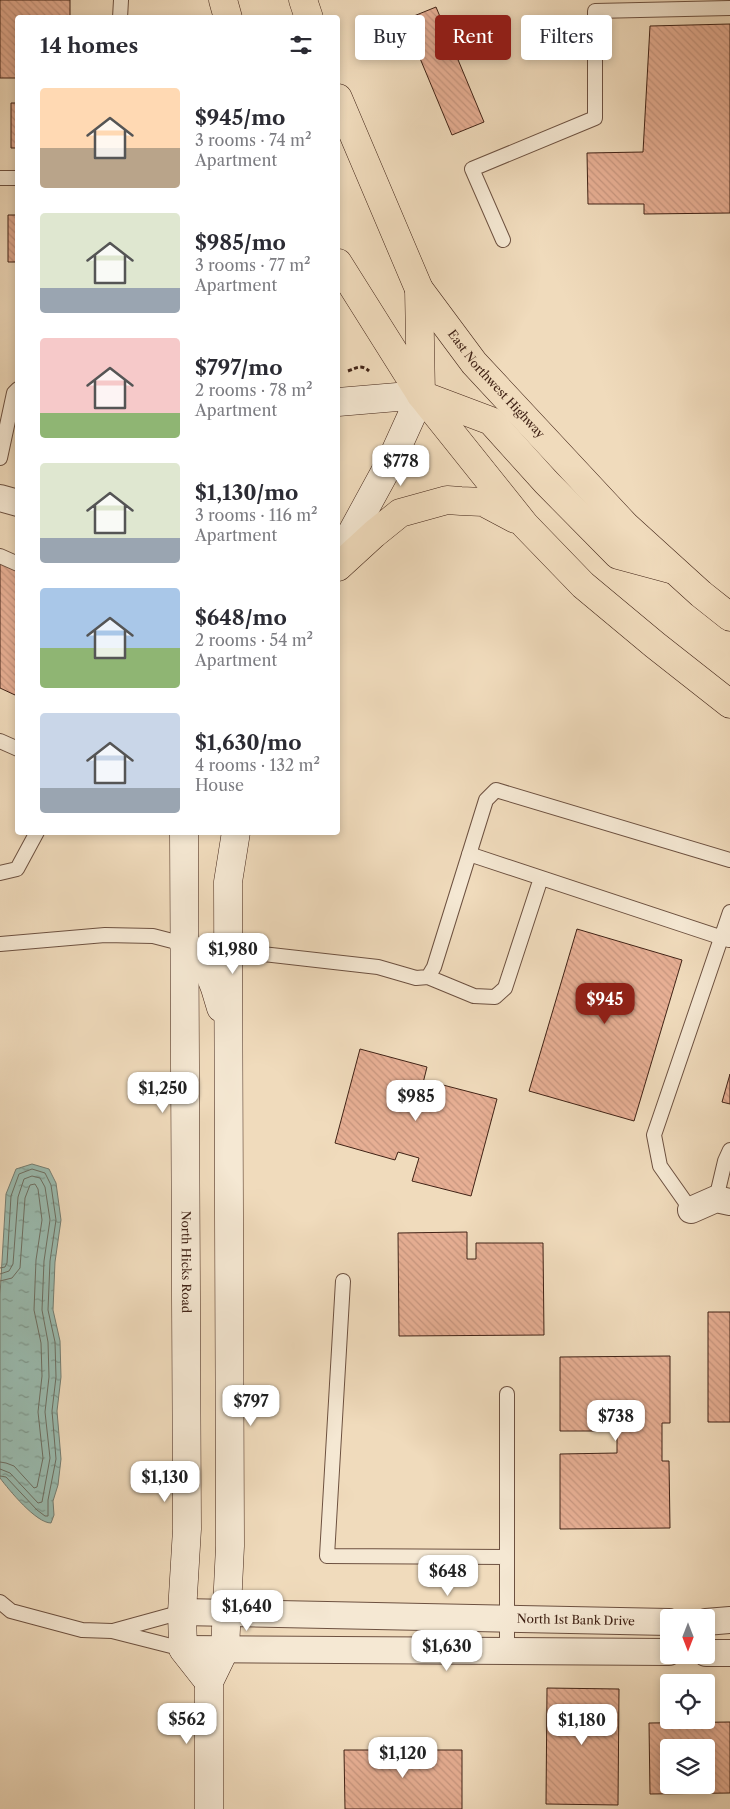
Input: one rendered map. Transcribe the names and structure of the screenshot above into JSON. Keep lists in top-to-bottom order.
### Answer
{
  "streets": {
    "main road": ["East Northwest Highway", "North Hicks Road"],
    "street": ["North 1st Bank Drive"]
  },
  "crossings": [
    ["North Hicks Road", "North 1st Bank Drive"]
  ],
  "north": "bottom",
  "page": {
    "chip": ["Buy", "Rent", "Filters"],
    "heading": "14 homes",
    "list": [
      {
        "name": "$945/mo",
        "note": "3 rooms · 74 m² · Apartment"
      },
      {
        "name": "$985/mo",
        "note": "3 rooms · 77 m² · Apartment"
      },
      {
        "name": "$797/mo",
        "note": "2 rooms · 78 m² · Apartment"
      },
      {
        "name": "$1,130/mo",
        "note": "3 rooms · 116 m² · Apartment"
      },
      {
        "name": "$648/mo",
        "note": "2 rooms · 54 m² · Apartment"
      },
      {
        "name": "$1,630/mo",
        "note": "4 rooms · 132 m² · House"
      }
    ],
    "price": [
      "$778",
      "$1,980",
      "$945",
      "$1,250",
      "$985",
      "$797",
      "$738",
      "$1,130",
      "$648",
      "$1,640",
      "$1,630",
      "$562",
      "$1,180",
      "$1,120"
    ]
  }
}
